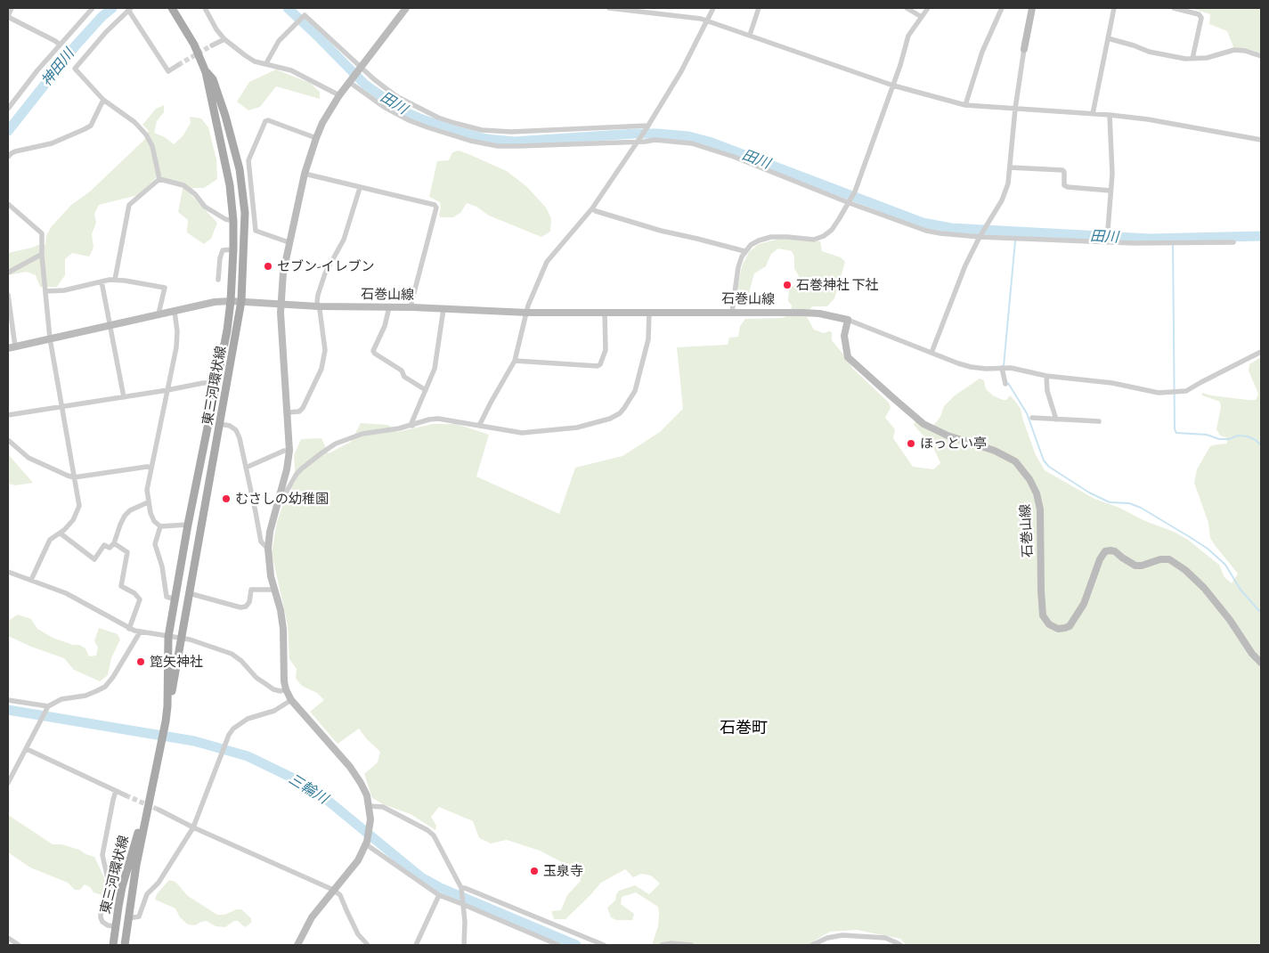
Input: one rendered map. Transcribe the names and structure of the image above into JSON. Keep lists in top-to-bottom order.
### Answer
{
  "streets": {
    "main road": ["石巻山線", "東三河環状線"]
  },
  "crossings": [
    ["石巻山線", "東三河環状線"]
  ],
  "districts": ["石巻町"],
  "water": ["神田川", "田川", "三輪川"],
  "places": [
    "セブン-イレブン",
    "石巻神社 下社",
    "ほっとい亭",
    "むさしの幼稚園",
    "箆矢神社",
    "玉泉寺"
  ]
}
